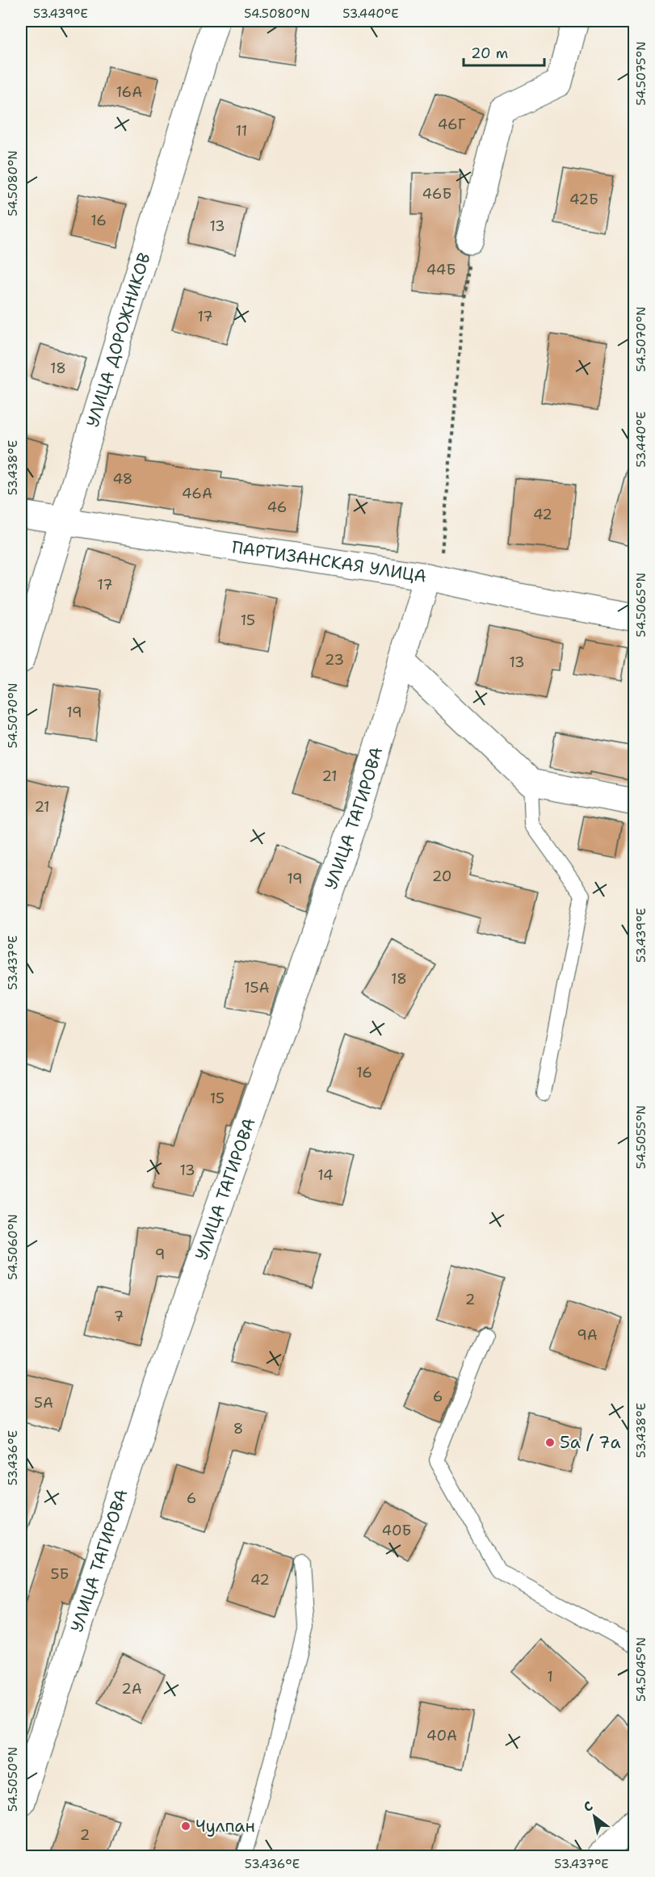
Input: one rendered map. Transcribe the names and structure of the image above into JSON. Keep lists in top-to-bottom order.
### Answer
{
  "streets": {
    "street": ["УЛИЦА ДОРОЖНИКОВ", "ПАРТИЗАНСКАЯ УЛИЦА", "УЛИЦА ТАГИРОВА"]
  },
  "crossings": [
    ["УЛИЦА ДОРОЖНИКОВ", "ПАРТИЗАНСКАЯ УЛИЦА"],
    ["ПАРТИЗАНСКАЯ УЛИЦА", "УЛИЦА ТАГИРОВА"]
  ],
  "places": ["5а / 7а", "Чулпан"],
  "house_numbers": [
    "16А",
    "46Г",
    "11",
    "46Б",
    "42Б",
    "16",
    "13",
    "44Б",
    "17",
    "18",
    "48",
    "46А",
    "46",
    "42",
    "17",
    "15",
    "23",
    "13",
    "19",
    "21",
    "21",
    "20",
    "19",
    "18",
    "15А",
    "16",
    "15",
    "13",
    "14",
    "9",
    "2",
    "7",
    "9А",
    "6",
    "5А",
    "8",
    "6",
    "40Б",
    "5Б",
    "42",
    "1",
    "2А",
    "40А",
    "2"
  ],
  "scale_bar": "20 m",
  "north": "top left",
  "coordinates": [
    "53.439°E",
    "54.5080°N",
    "53.440°E",
    "54.5075°N",
    "54.5070°N",
    "53.438°E",
    "54.5065°N",
    "53.437°E",
    "54.5055°N",
    "54.5060°N",
    "53.436°E",
    "54.5045°N",
    "54.5050°N"
  ]
}
